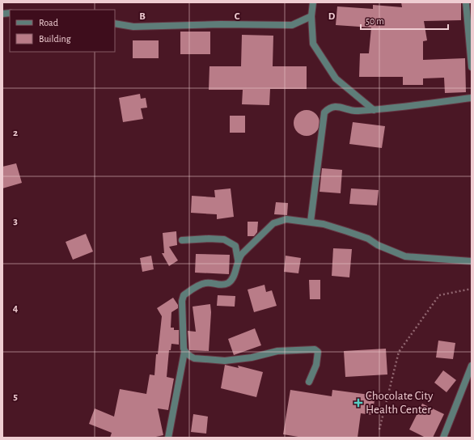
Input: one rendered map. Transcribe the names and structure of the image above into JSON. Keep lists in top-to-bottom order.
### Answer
{
  "places": {
    "health": ["Chocolate City Health Center"]
  },
  "legend": ["Road", "Building"],
  "scale_bar": "50 m",
  "grid": {
    "columns": ["B", "C", "D"],
    "rows": [
      "2",
      "3",
      "4",
      "5"
    ]
  }
}
